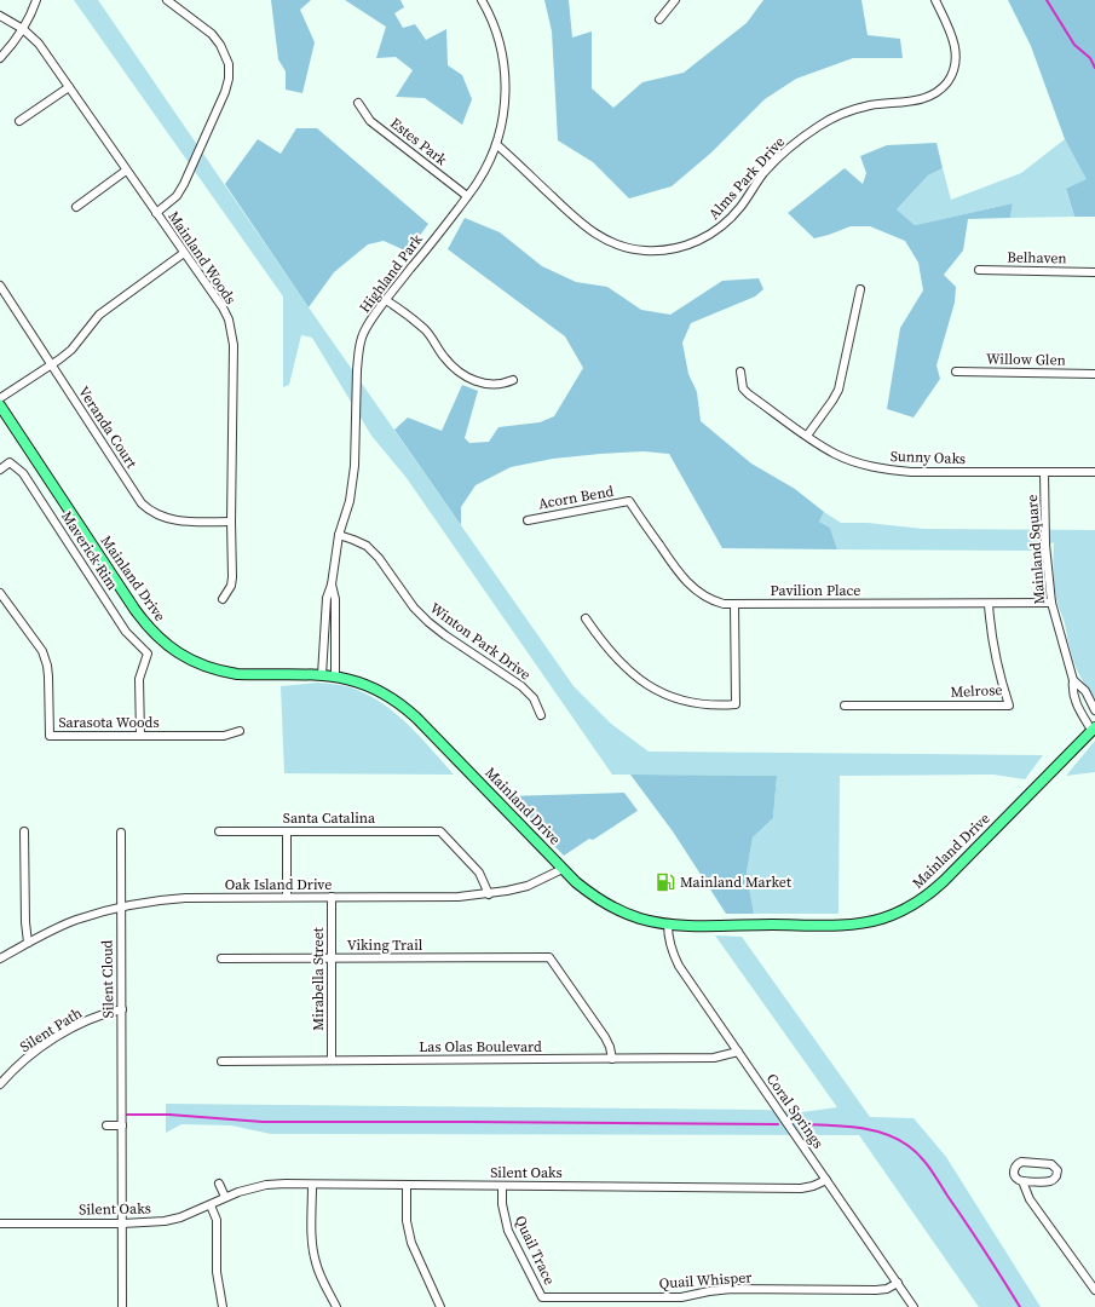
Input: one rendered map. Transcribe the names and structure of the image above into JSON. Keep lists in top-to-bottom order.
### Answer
{
  "streets": {
    "main road": ["Mainland Drive"],
    "street": [
      "Estes Park",
      "Alms Park Drive",
      "Mainland Woods",
      "Belhaven",
      "Highland Park",
      "Willow Glen",
      "Veranda Court",
      "Sunny Oaks",
      "Acorn Bend",
      "Mainland Square",
      "Maverick Rim",
      "Pavilion Place",
      "Winton Park Drive",
      "Melrose",
      "Sarasota Woods",
      "Santa Catalina",
      "Oak Island Drive",
      "Viking Trail",
      "Silent Cloud",
      "Mirabella Street",
      "Silent Path",
      "Las Olas Boulevard",
      "Coral Springs",
      "Silent Oaks",
      "Quail Trace",
      "Quail Whisper"
    ]
  },
  "crossings": [
    ["Estes Park", "Highland Park"],
    ["Alms Park Drive", "Highland Park"],
    ["Mainland Woods", "Veranda Court"],
    ["Highland Park", "Mainland Drive"],
    ["Highland Park", "Winton Park Drive"],
    ["Sunny Oaks", "Mainland Square"],
    ["Acorn Bend", "Pavilion Place"],
    ["Mainland Square", "Mainland Drive"],
    ["Mainland Square", "Pavilion Place"],
    ["Maverick Rim", "Sarasota Woods"],
    ["Mainland Drive", "Oak Island Drive"],
    ["Mainland Drive", "Coral Springs"],
    ["Pavilion Place", "Melrose"],
    ["Santa Catalina", "Oak Island Drive"],
    ["Oak Island Drive", "Silent Cloud"],
    ["Oak Island Drive", "Mirabella Street"],
    ["Viking Trail", "Mirabella Street"],
    ["Viking Trail", "Las Olas Boulevard"],
    ["Silent Cloud", "Silent Path"],
    ["Silent Cloud", "Silent Oaks"],
    ["Mirabella Street", "Las Olas Boulevard"],
    ["Las Olas Boulevard", "Coral Springs"],
    ["Coral Springs", "Silent Oaks"],
    ["Coral Springs", "Quail Whisper"],
    ["Silent Oaks", "Quail Trace"],
    ["Quail Trace", "Quail Whisper"]
  ],
  "places": {
    "fuel station": ["Mainland Market"]
  }
}
